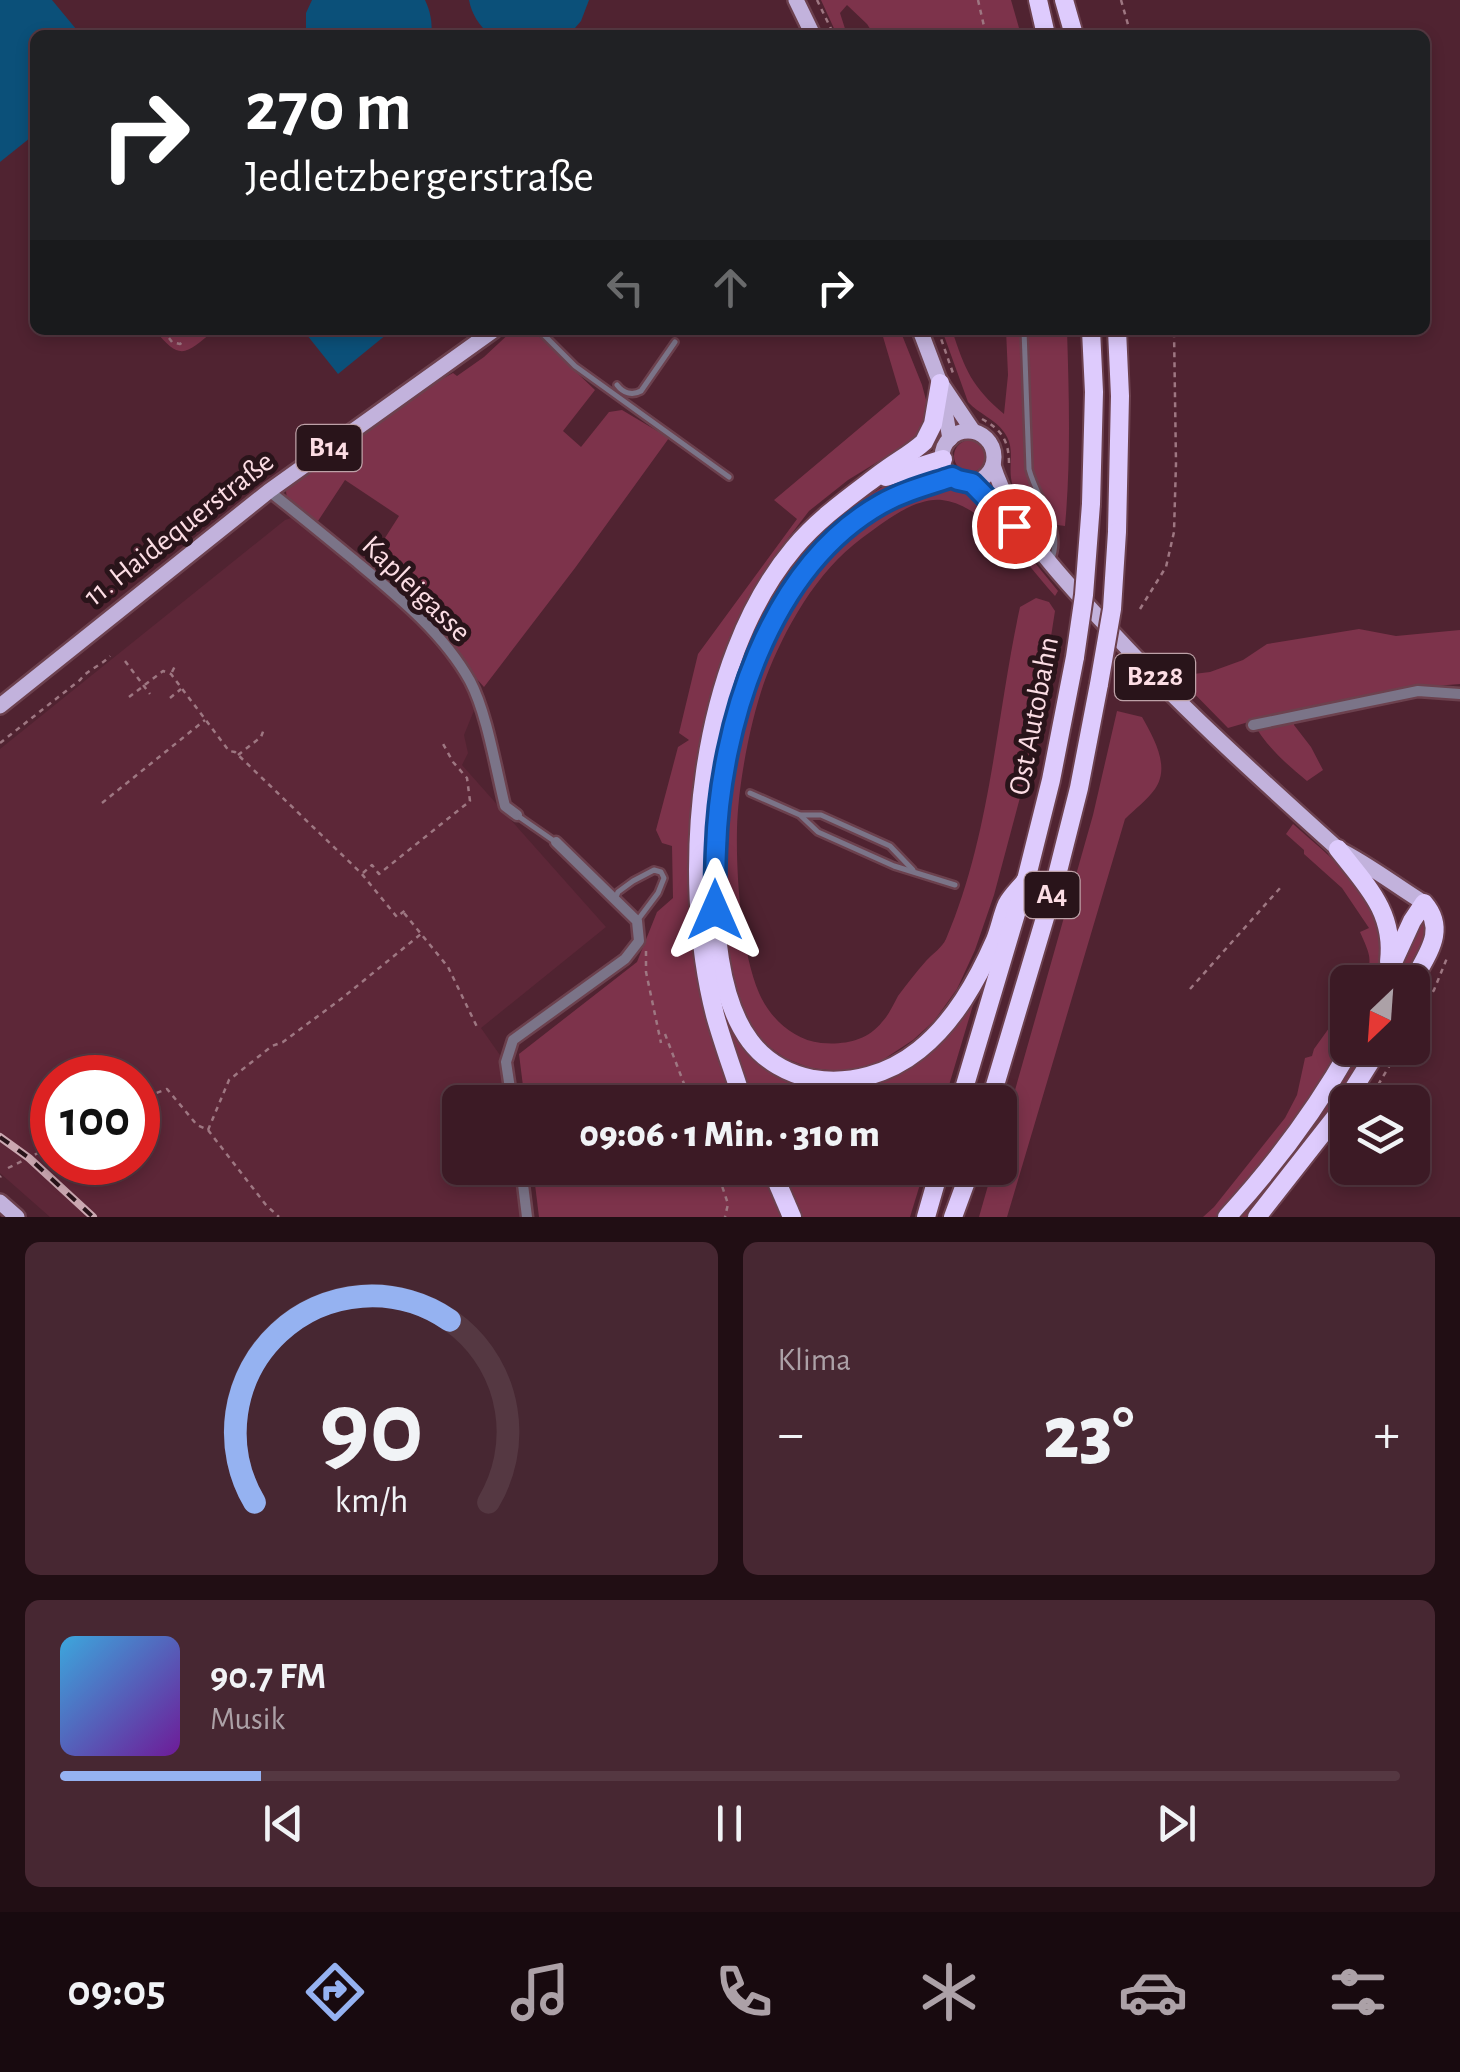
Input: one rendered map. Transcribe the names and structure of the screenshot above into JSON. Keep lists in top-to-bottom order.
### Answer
{
  "streets": {
    "highway": ["Ost Autobahn", "A4"],
    "main road": ["B14", "11. Haidequerstraße", "B228"],
    "street": ["Kapleigasse"]
  },
  "crossings": [
    ["11. Haidequerstraße", "Kapleigasse"]
  ],
  "north": "bottom left",
  "page": {
    "turn": ["270 m", "Jedletzbergerstraße"],
    "limit": "100",
    "trip": "09:06 · 1 Min. · 310 m",
    "tile": "Klima",
    "heat": ["−", "23°", "+"],
    "song": ["90.7 FM", "Musik"],
    "tabs": "09:05",
    "gauge": ["90", "km/h"]
  }
}
